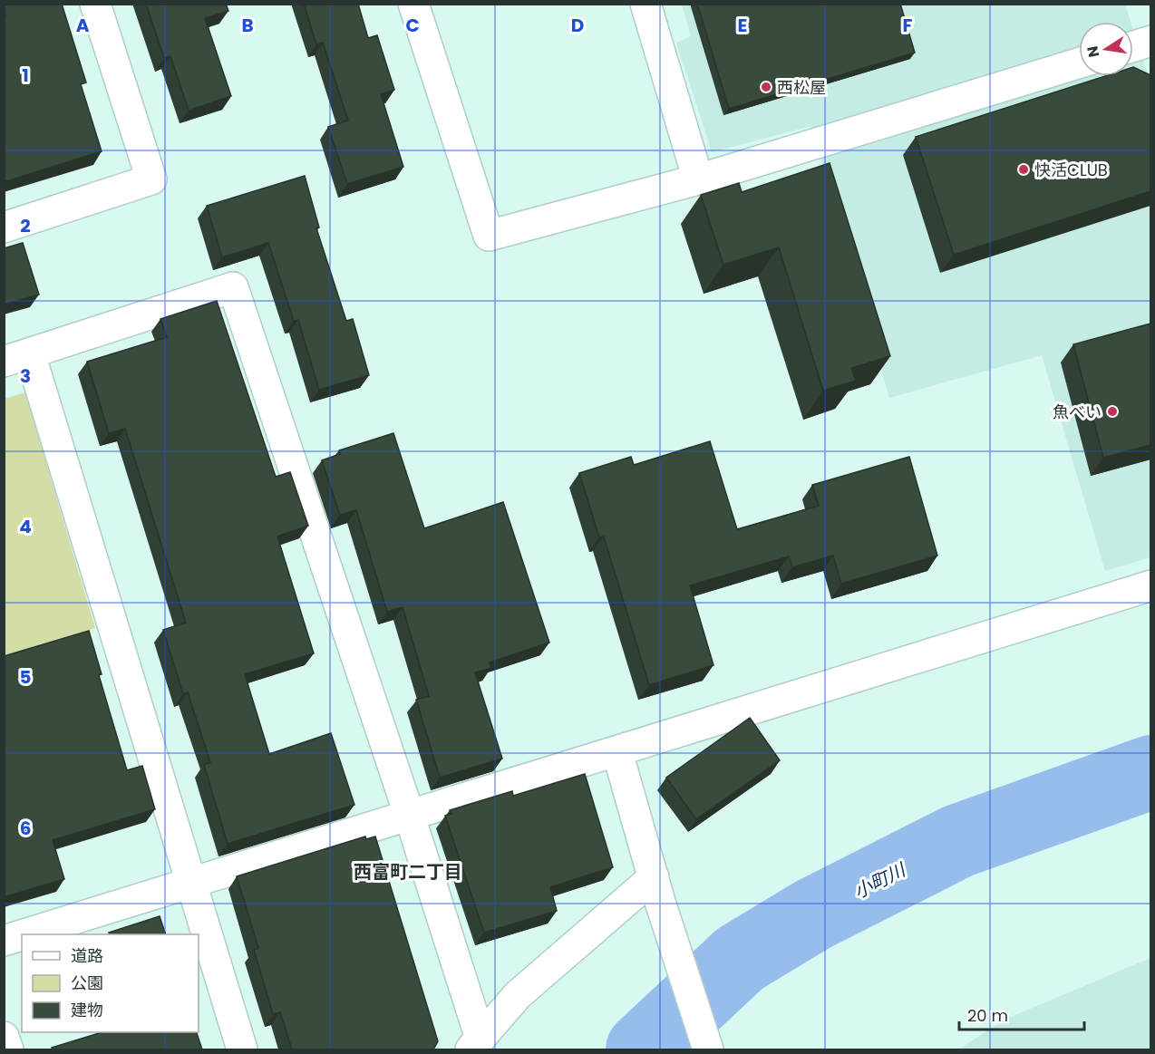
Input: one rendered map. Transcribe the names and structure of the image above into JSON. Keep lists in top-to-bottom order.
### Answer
{
  "districts": ["西富町二丁目"],
  "water": ["小町川"],
  "places": ["西松屋", "快活CLUB", "魚べい"],
  "legend": ["道路", "公園", "建物"],
  "scale_bar": "20 m",
  "north": "left",
  "grid": {
    "columns": [
      "A",
      "B",
      "C",
      "D",
      "E",
      "F"
    ],
    "rows": [
      "1",
      "2",
      "3",
      "4",
      "5",
      "6"
    ]
  }
}
